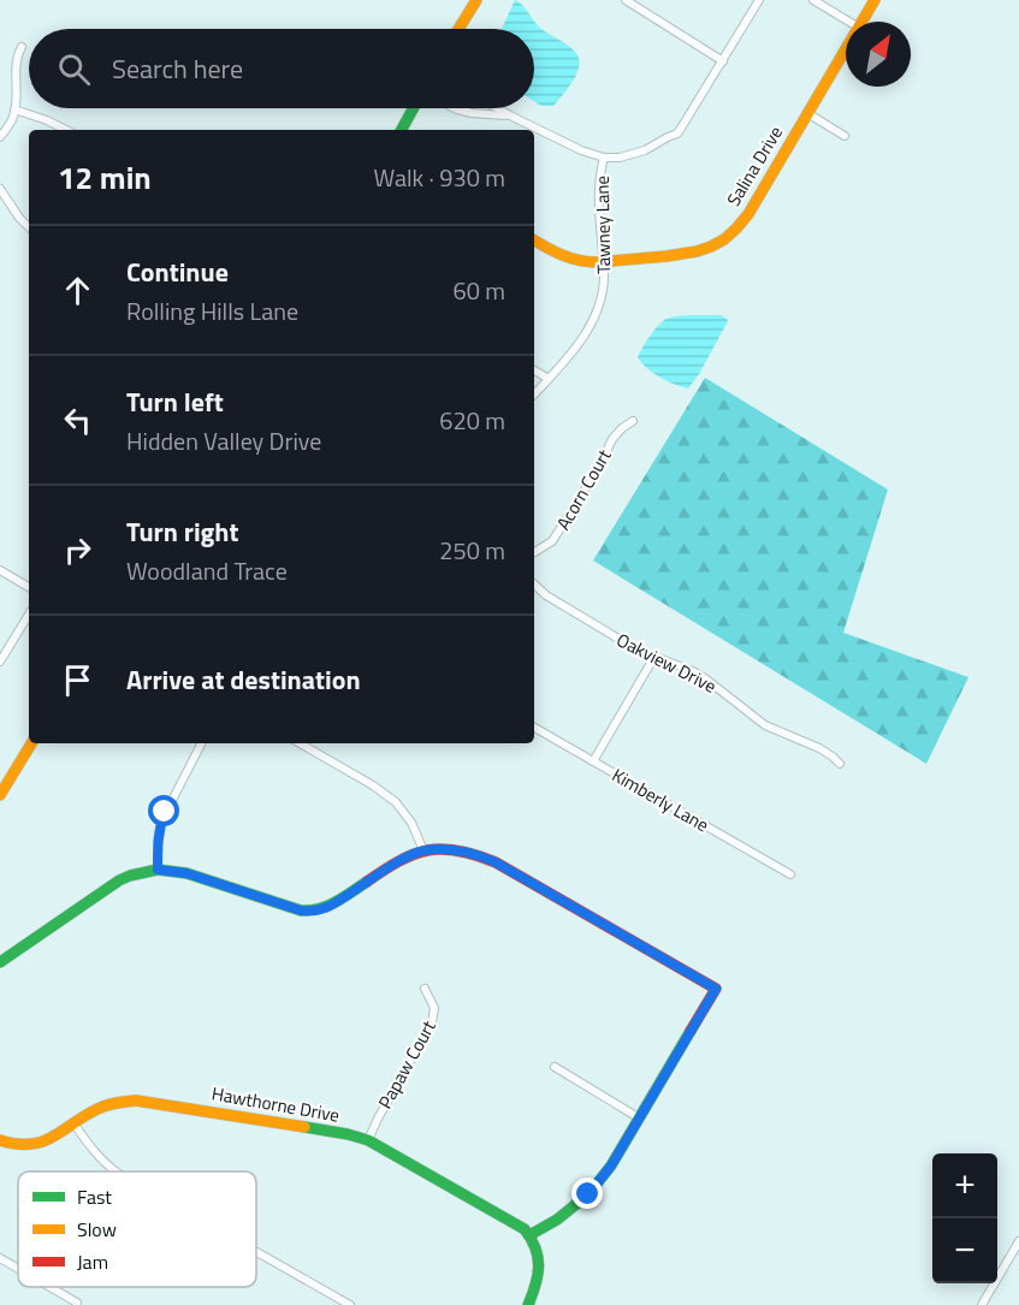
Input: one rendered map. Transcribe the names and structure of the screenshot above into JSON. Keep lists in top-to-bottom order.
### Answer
{
  "streets": {
    "street": [
      "Salina Drive",
      "Tawney Lane",
      "Acorn Court",
      "Oakview Drive",
      "Kimberly Lane",
      "Papaw Court",
      "Hawthorne Drive"
    ]
  },
  "crossings": [
    ["Salina Drive", "Tawney Lane"],
    ["Papaw Court", "Hawthorne Drive"]
  ],
  "legend": ["Fast", "Slow", "Jam"],
  "north": "top right",
  "page": {
    "search": "Search here",
    "heading": ["12 min", "Walk · 930 m"],
    "list": [
      ["Continue", "Rolling Hills Lane", "60 m"],
      ["Turn left", "Hidden Valley Drive", "620 m"],
      ["Turn right", "Woodland Trace", "250 m"],
      "Arrive at destination"
    ],
    "map_buttons": ["+", "−"]
  }
}
